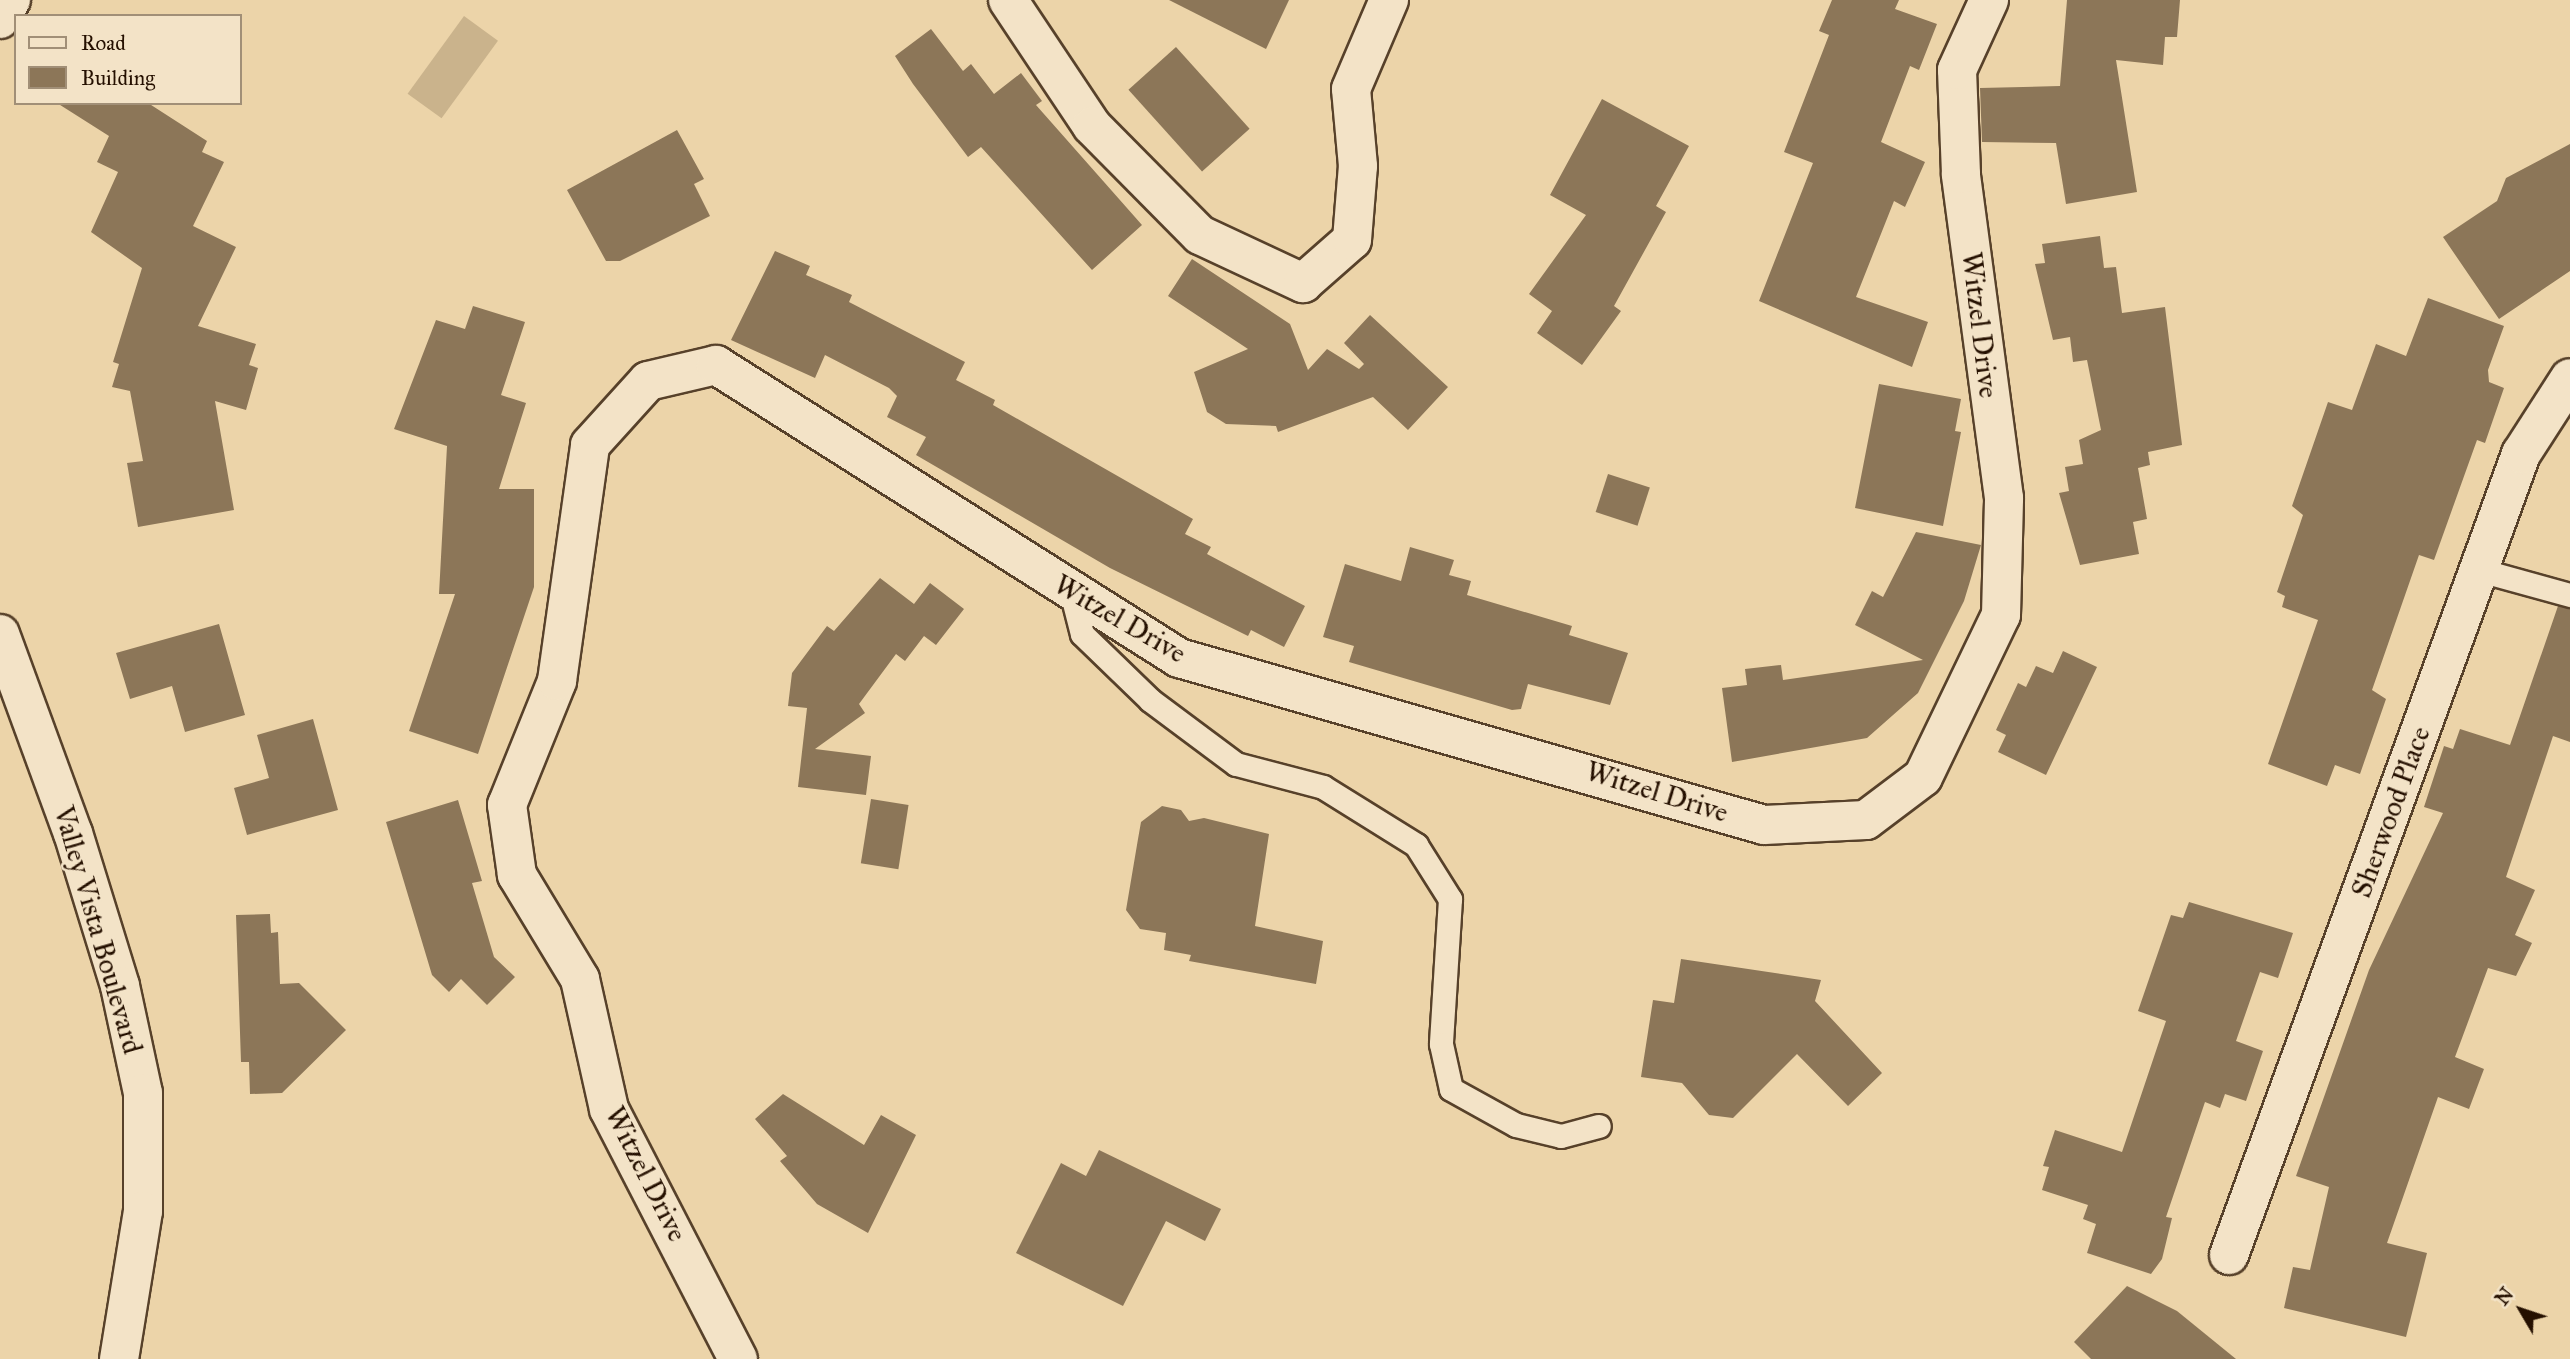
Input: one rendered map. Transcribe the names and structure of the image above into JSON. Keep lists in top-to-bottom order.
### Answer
{
  "streets": {
    "street": ["Witzel Drive", "Sherwood Place", "Valley Vista Boulevard"]
  },
  "legend": ["Road", "Building"],
  "north": "top left"
}
